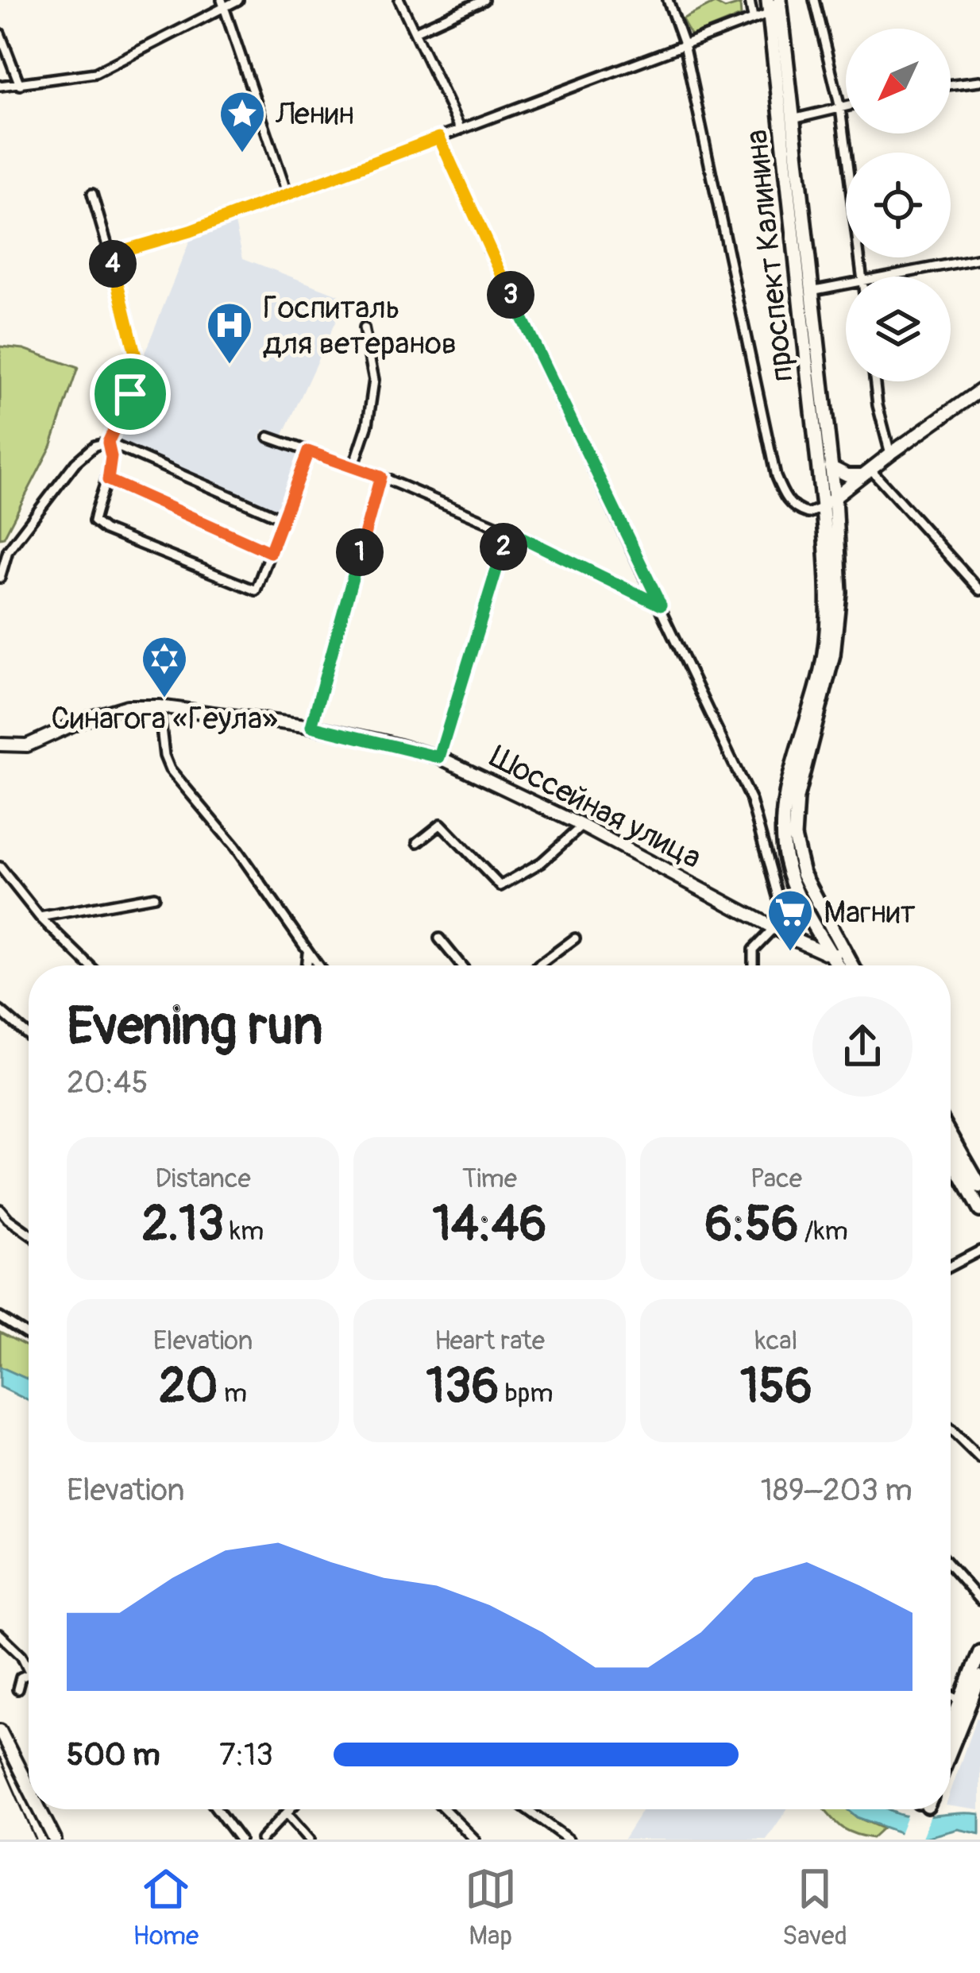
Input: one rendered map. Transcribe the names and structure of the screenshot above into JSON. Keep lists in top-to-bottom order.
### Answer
{
  "streets": {
    "main road": ["проспект Калинина", "Шоссейная улица"]
  },
  "crossings": [
    ["проспект Калинина", "Шоссейная улица"]
  ],
  "places": {
    "place": ["Ленин"],
    "hospital": ["Госпиталь для ветеранов"],
    "synagogue": ["Синагога «Геула»"],
    "supermarket": ["Магнит"]
  },
  "north": "bottom left",
  "page": {
    "pins": [
      "4",
      "3",
      "2",
      "1"
    ],
    "heading": ["Evening run", "20:45"],
    "stats": [
      ["Distance", "2.13 km"],
      ["Time", "14:46"],
      ["Pace", "6:56 /km"],
      ["Elevation", "20 m"],
      ["Heart rate", "136 bpm"],
      ["kcal", "156"]
    ],
    "chart": ["Elevation", "189–203 m"],
    "list": [
      {
        "name": "500 m",
        "note": "7:13"
      }
    ],
    "tabs": ["Home", "Map", "Saved"]
  }
}
